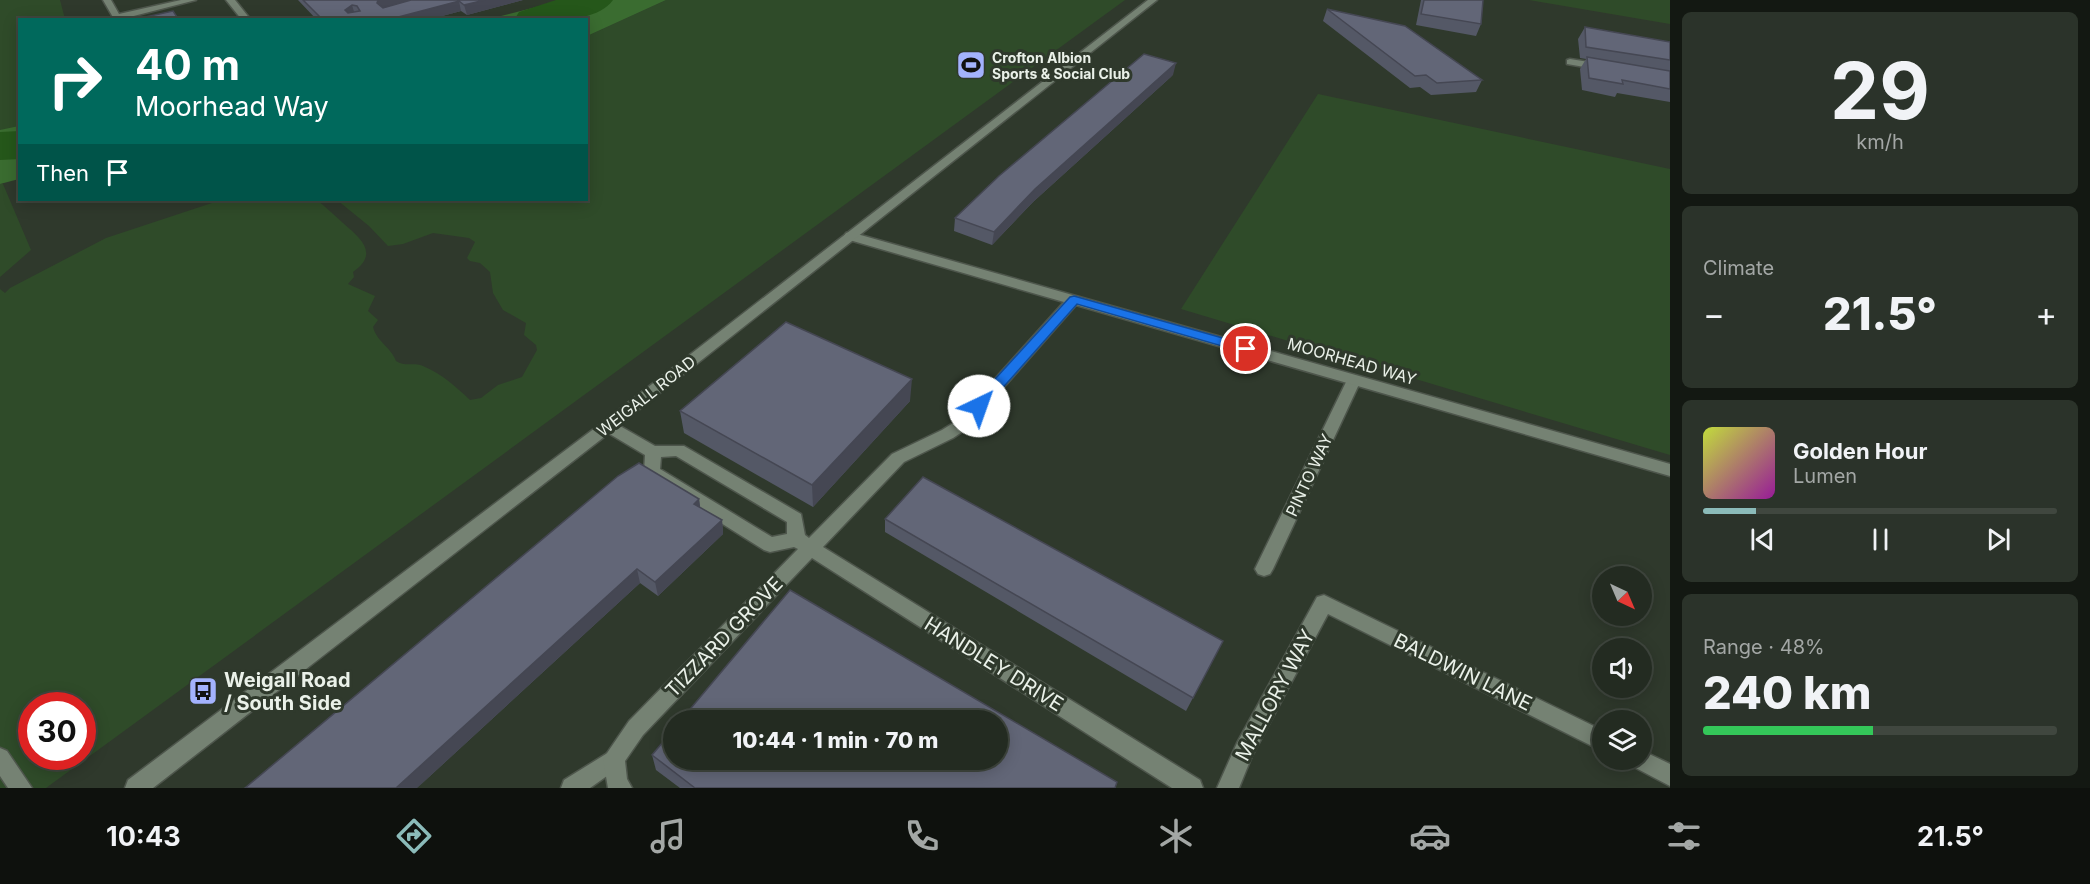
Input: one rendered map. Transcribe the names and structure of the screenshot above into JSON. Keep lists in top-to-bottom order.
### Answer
{
  "streets": {
    "street": [
      "MOORHEAD WAY",
      "WEIGALL ROAD",
      "PINTO WAY",
      "TIZZARD GROVE",
      "HANDLEY DRIVE",
      "BALDWIN LANE",
      "MALLORY WAY"
    ]
  },
  "crossings": [
    ["MOORHEAD WAY", "WEIGALL ROAD"],
    ["MOORHEAD WAY", "PINTO WAY"],
    ["MOORHEAD WAY", "TIZZARD GROVE"],
    ["TIZZARD GROVE", "HANDLEY DRIVE"],
    ["BALDWIN LANE", "MALLORY WAY"]
  ],
  "places": {
    "sports": ["Crofton Albion Sports & Social Club"],
    "bus stop": ["Weigall Road / South Side"]
  },
  "north": "bottom right",
  "page": {
    "tile": [
      ["29", "km/h"],
      "Climate",
      ["Range · 48%", "240 km"]
    ],
    "turn": ["40 m", "Moorhead Way"],
    "then": "Then",
    "heat": ["−", "21.5°", "+"],
    "song": ["Golden Hour", "Lumen"],
    "limit": "30",
    "trip": "10:44 · 1 min · 70 m",
    "tabs": ["10:43", "21.5°"]
  }
}
